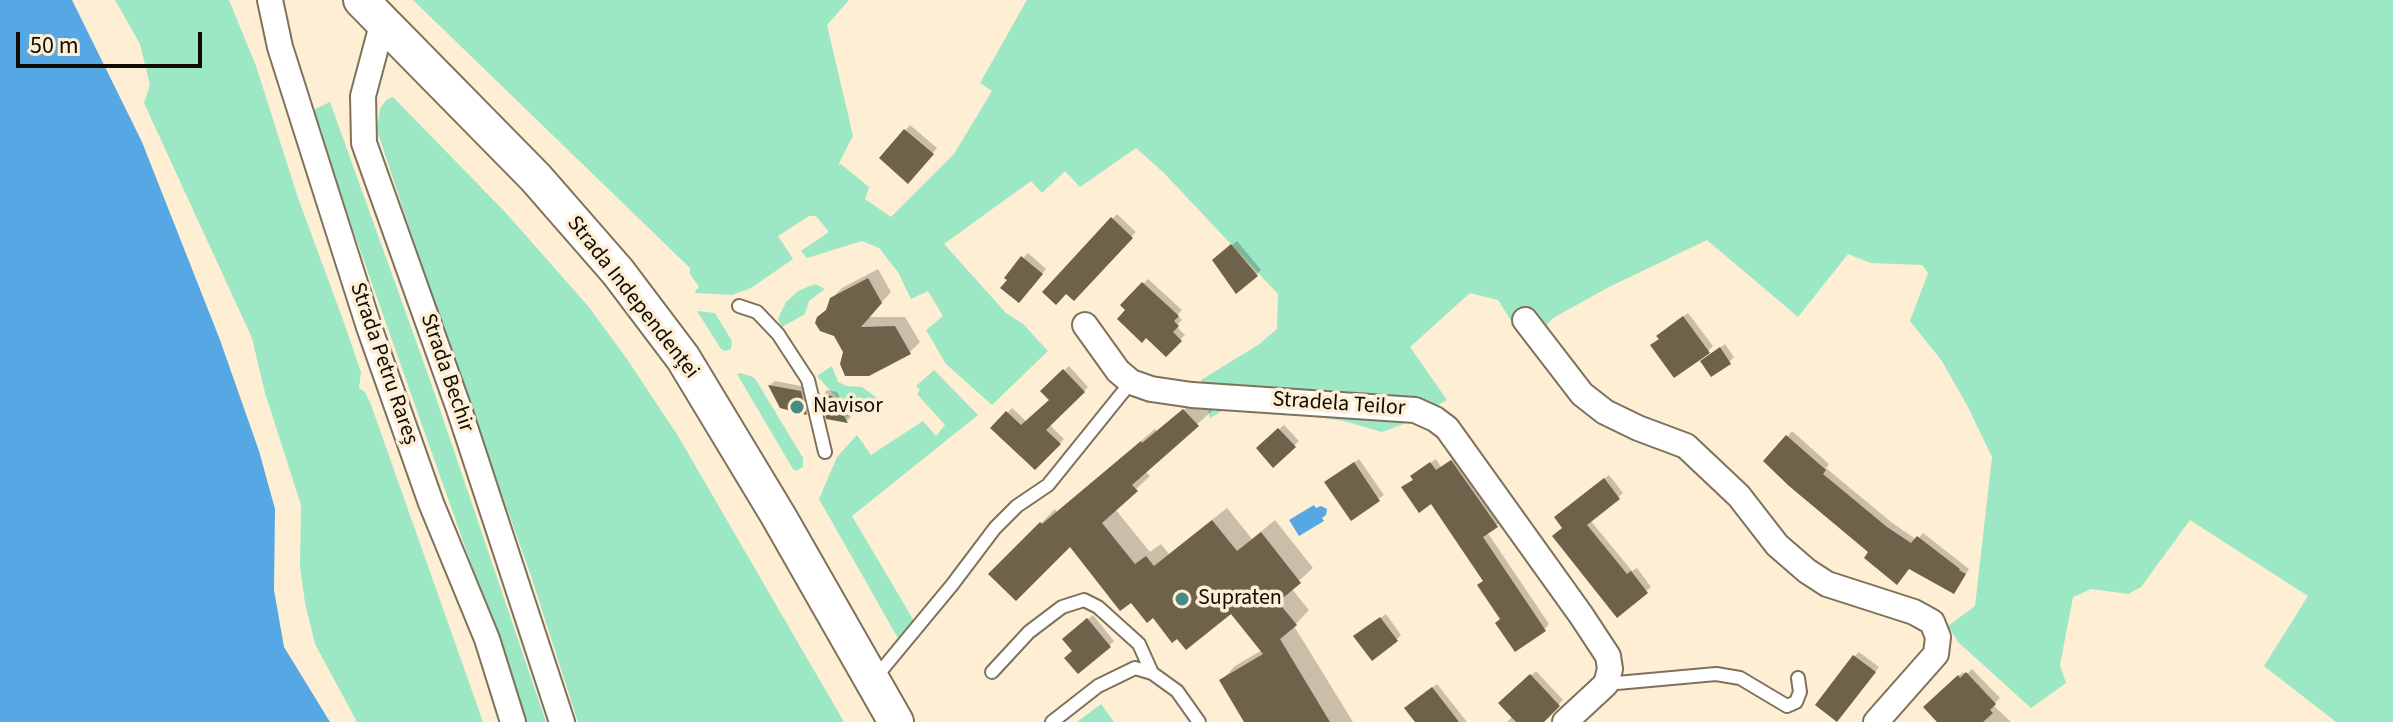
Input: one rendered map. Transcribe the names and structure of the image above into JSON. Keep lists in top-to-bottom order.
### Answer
{
  "streets": {
    "main road": ["Strada Independenței"],
    "street": ["Strada Petru Rareș", "Strada Bechir", "Stradela Teilor"]
  },
  "crossings": [
    ["Strada Independenței", "Strada Bechir"]
  ],
  "places": ["Navisor", "Supraten"],
  "scale_bar": "50 m"
}
